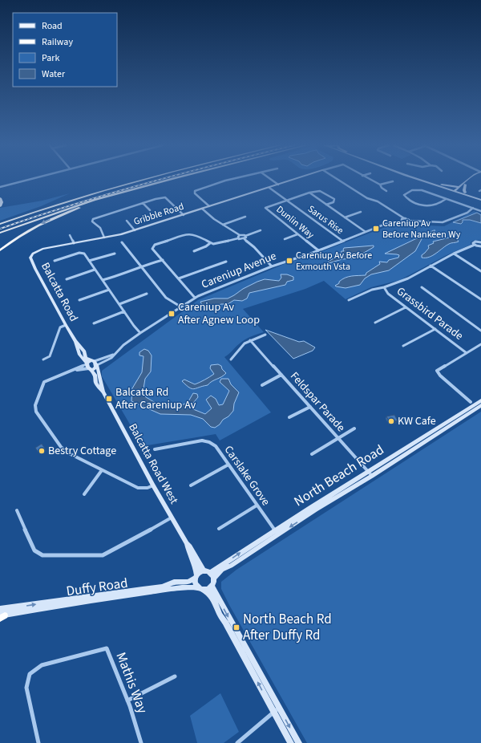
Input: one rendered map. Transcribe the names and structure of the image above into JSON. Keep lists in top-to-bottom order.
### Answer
{
  "streets": {
    "main road": [
      "Gribble Road",
      "Balcatta Road",
      "Balcatta Road West",
      "North Beach Road",
      "Duffy Road"
    ],
    "street": [
      "Sarus Rise",
      "Dunlin Way",
      "Careniup Avenue",
      "Grassbird Parade",
      "Feldspar Parade",
      "Carslake Grove",
      "Mathis Way"
    ]
  },
  "crossings": [
    ["Gribble Road", "Sarus Rise"],
    ["Gribble Road", "Balcatta Road"],
    ["Sarus Rise", "Dunlin Way"],
    ["Sarus Rise", "Careniup Avenue"],
    ["Dunlin Way", "Careniup Avenue"],
    ["Careniup Avenue", "Balcatta Road"],
    ["Careniup Avenue", "Balcatta Road West"],
    ["Balcatta Road", "Balcatta Road West"],
    ["Feldspar Parade", "North Beach Road"],
    ["Balcatta Road West", "North Beach Road"],
    ["Balcatta Road West", "Duffy Road"],
    ["Carslake Grove", "North Beach Road"],
    ["North Beach Road", "Duffy Road"]
  ],
  "places": {
    "transit": [
      "Careniup Av Before Nankeen Wy",
      "Careniup Av Before Exmouth Vsta",
      "Careniup Av After Agnew Loop",
      "Balcatta Rd After Careniup Av",
      "North Beach Rd After Duffy Rd"
    ],
    "other": ["KW Cafe", "Bestry Cottage"]
  },
  "legend": [
    "Road",
    "Railway",
    "Park",
    "Water"
  ]
}
